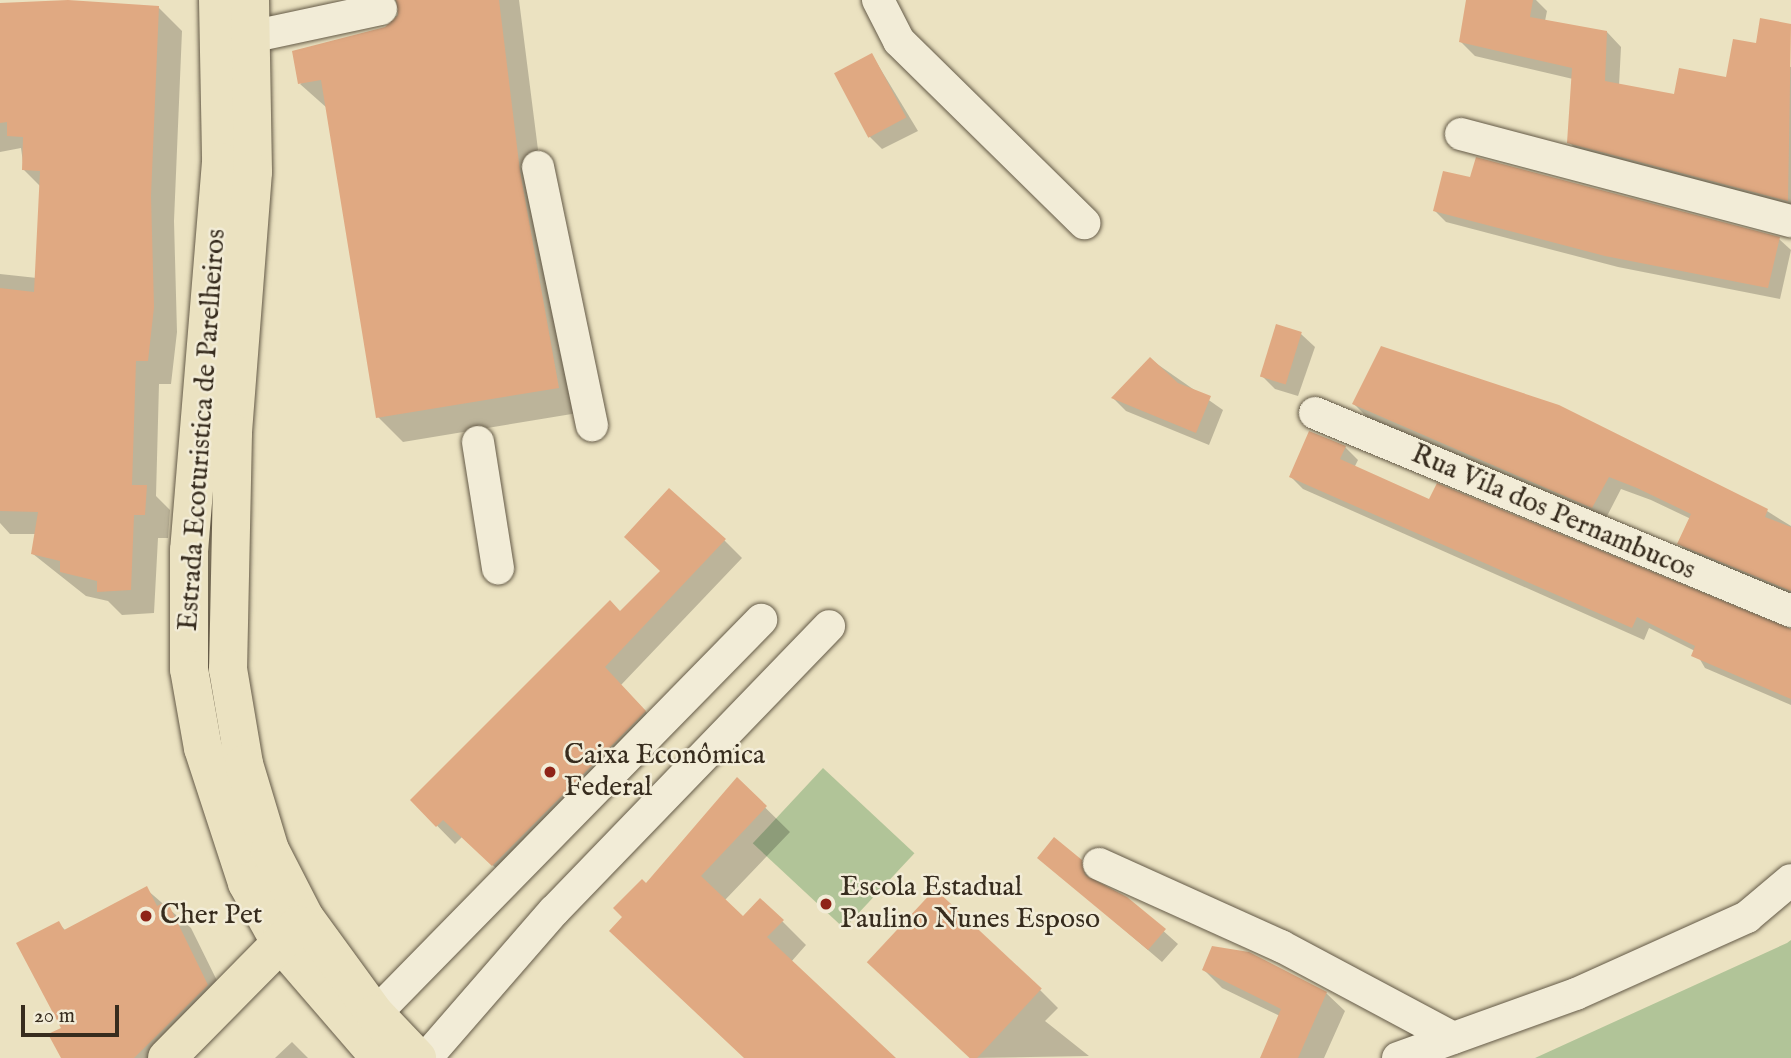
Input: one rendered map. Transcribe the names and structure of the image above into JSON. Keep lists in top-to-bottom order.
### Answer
{
  "streets": {
    "main road": ["Estrada Ecoturistica de Parelheiros"],
    "street": ["Rua Vila dos Pernambucos"]
  },
  "places": ["Caixa Econômica Federal", "Escola Estadual Paulino Nunes Esposo", "Cher Pet"],
  "scale_bar": "20 m"
}
